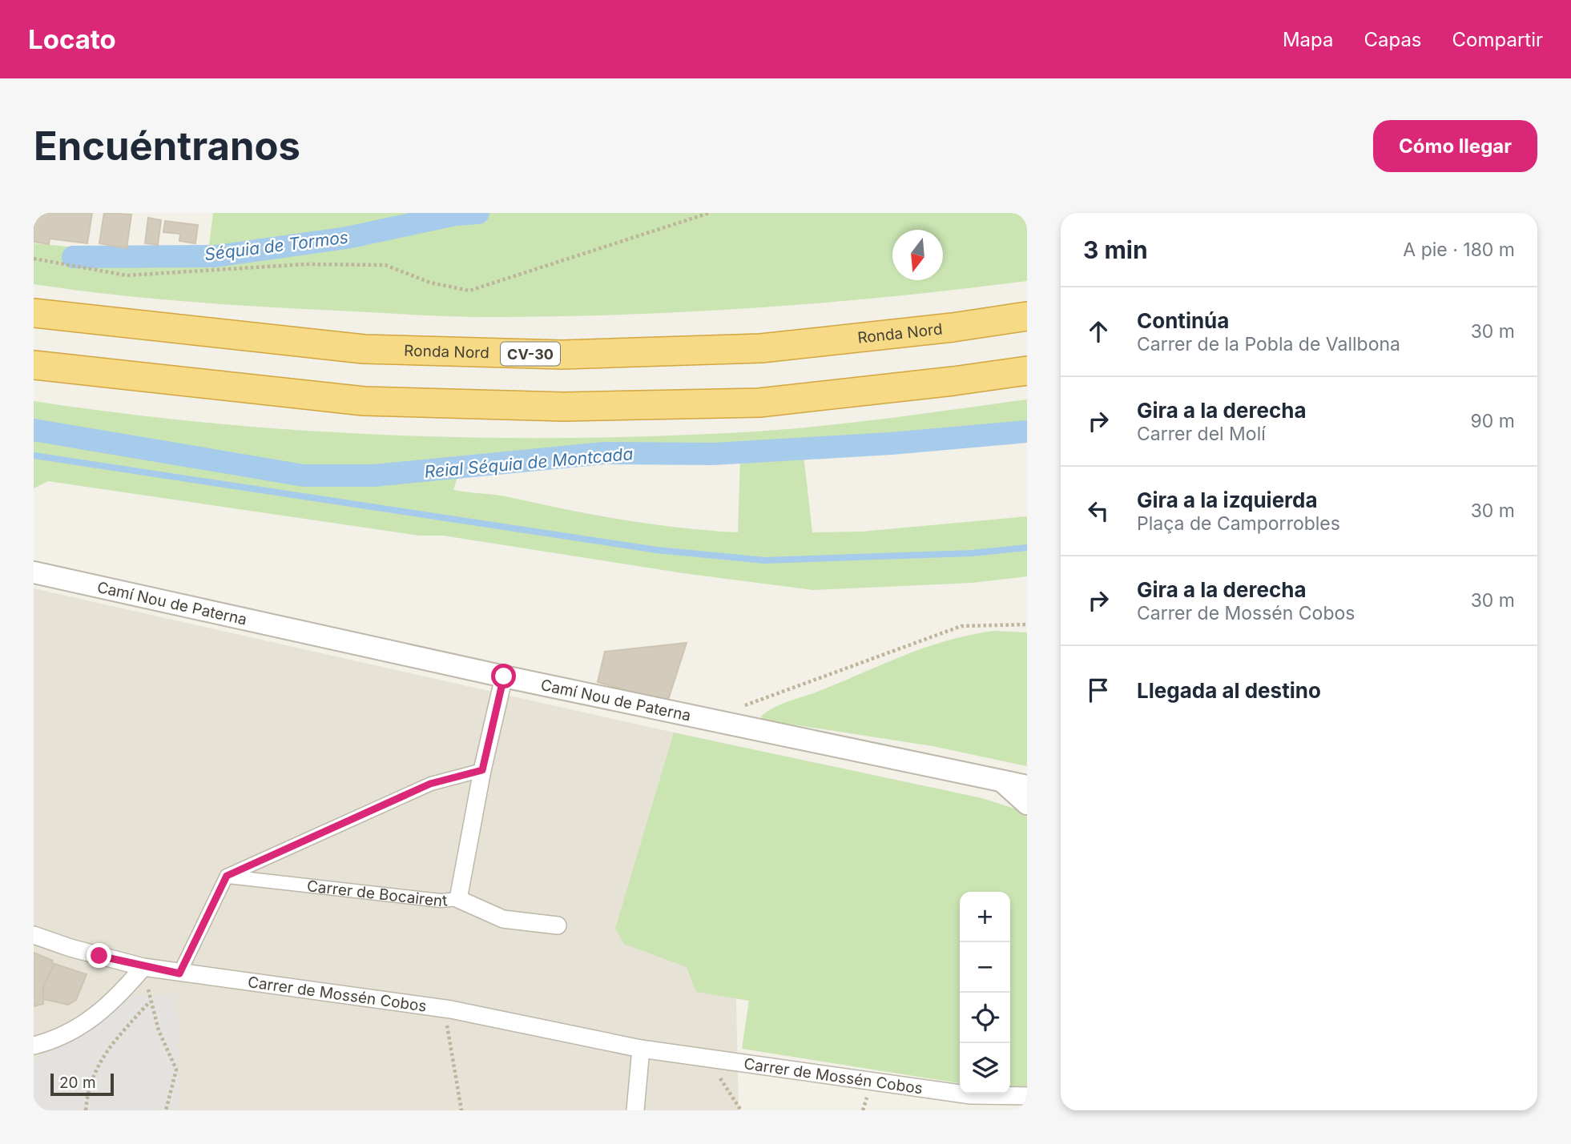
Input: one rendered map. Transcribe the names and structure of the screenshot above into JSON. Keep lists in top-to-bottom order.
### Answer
{
  "streets": {
    "highway": ["Ronda Nord", "CV-30"],
    "street": ["Camí Nou de Paterna", "Carrer de Bocairent", "Carrer de Mossén Cobos"]
  },
  "water": ["Séquia de Tormos", "Reial Séquia de Montcada"],
  "scale_bar": "20 m",
  "north": "bottom",
  "page": {
    "header": "Locato",
    "nav": ["Mapa", "Capas", "Compartir"],
    "buttons": "Cómo llegar",
    "title": "Encuéntranos",
    "heading": ["3 min", "A pie · 180 m"],
    "list": [
      ["Continúa", "Carrer de la Pobla de Vallbona", "30 m"],
      ["Gira a la derecha", "Carrer del Molí", "90 m"],
      ["Gira a la izquierda", "Plaça de Camporrobles", "30 m"],
      ["Gira a la derecha", "Carrer de Mossén Cobos", "30 m"],
      "Llegada al destino"
    ],
    "map_buttons": ["+", "−"],
    "scale": "20 m"
  }
}
